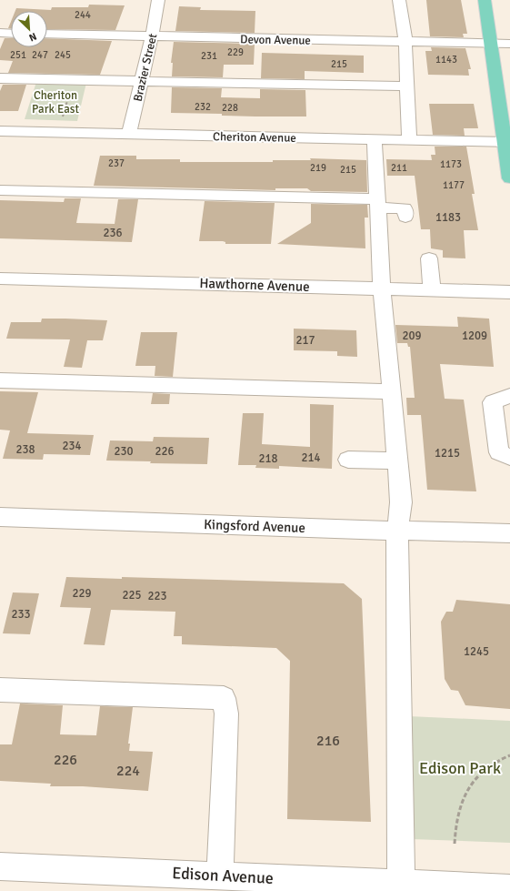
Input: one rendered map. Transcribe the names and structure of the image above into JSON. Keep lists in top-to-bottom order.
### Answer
{
  "streets": {
    "street": [
      "Devon Avenue",
      "Brazier Street",
      "Cheriton Avenue",
      "Hawthorne Avenue",
      "Kingsford Avenue",
      "Edison Avenue"
    ]
  },
  "crossings": [
    ["Devon Avenue", "Brazier Street"],
    ["Brazier Street", "Cheriton Avenue"]
  ],
  "parks": ["Cheriton Park East", "Edison Park"],
  "house_numbers": [
    "244",
    "229",
    "251",
    "247",
    "245",
    "231",
    "1143",
    "215",
    "232",
    "228",
    "237",
    "1173",
    "219",
    "211",
    "215",
    "1177",
    "1183",
    "236",
    "209",
    "1209",
    "217",
    "234",
    "238",
    "230",
    "226",
    "1215",
    "214",
    "218",
    "229",
    "225",
    "223",
    "233",
    "1245",
    "216",
    "226",
    "224"
  ],
  "north": "bottom right"
}
